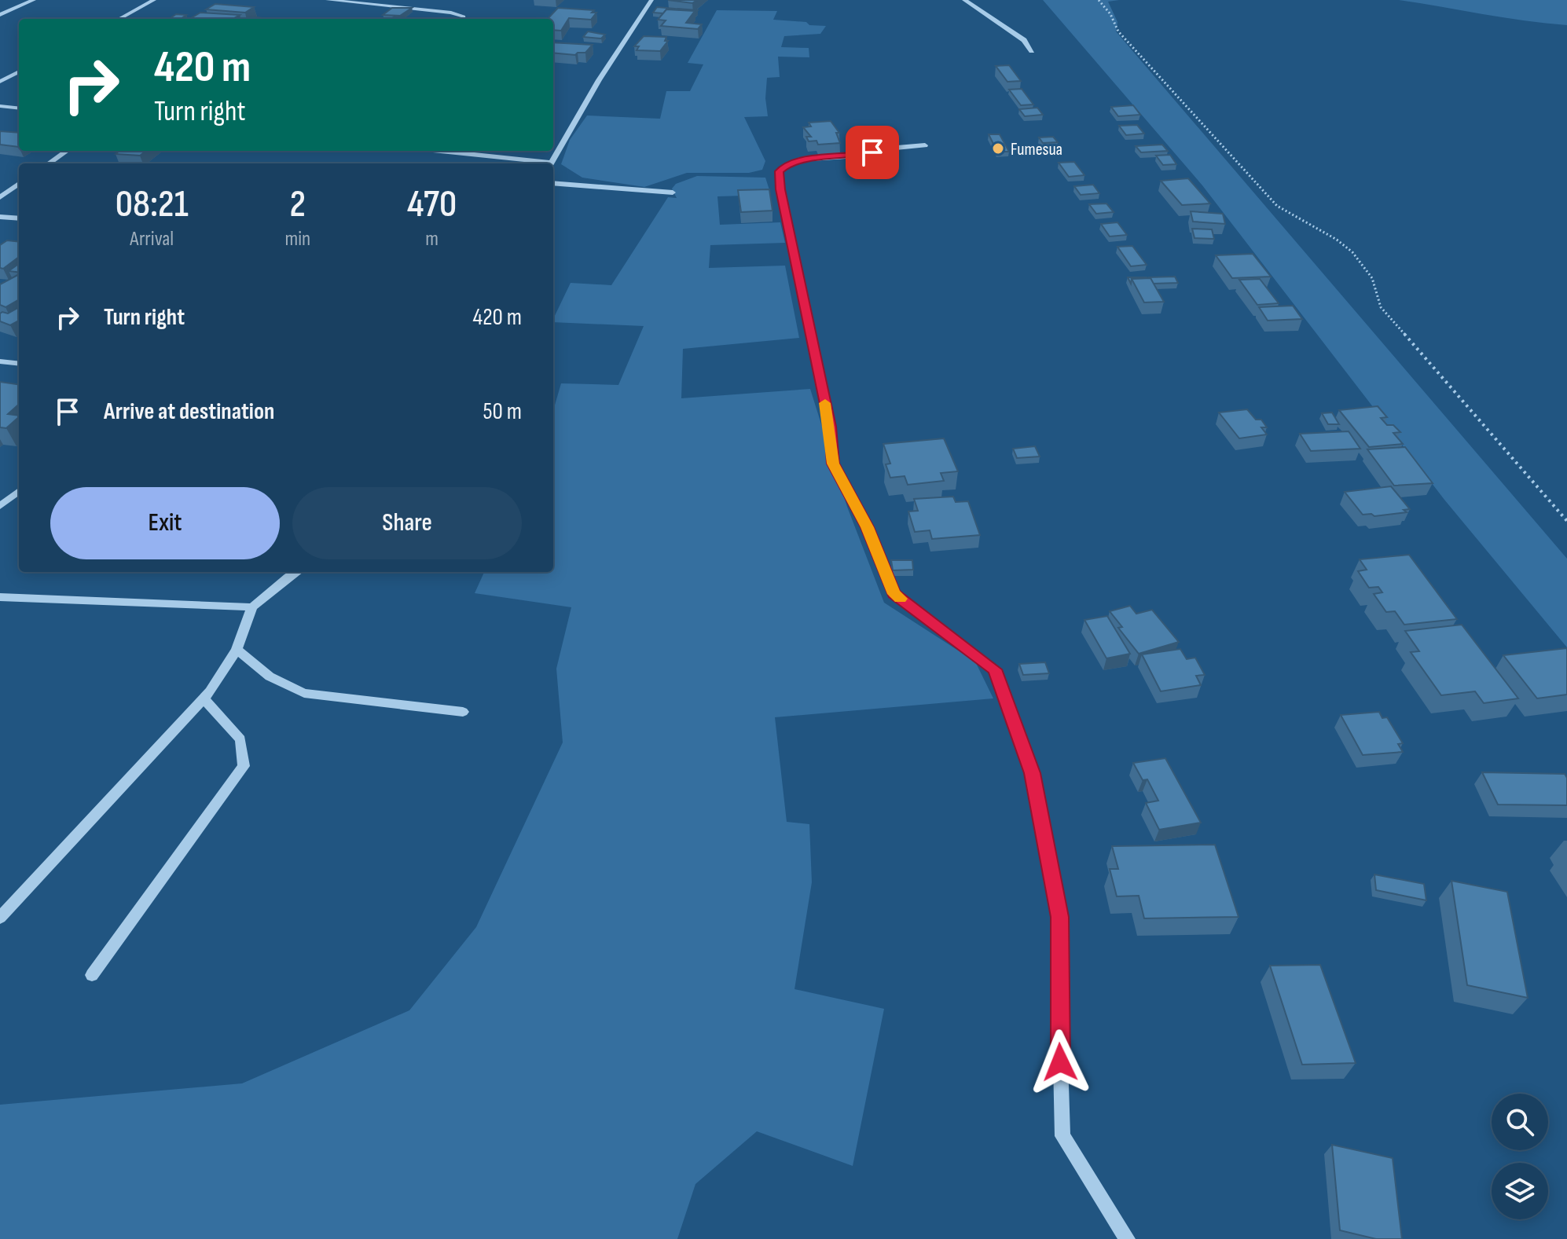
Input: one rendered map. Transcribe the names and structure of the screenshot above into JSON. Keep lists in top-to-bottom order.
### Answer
{
  "places": ["Fumesua"],
  "page": {
    "turn": ["420 m", "Turn right"],
    "eta": [
      "08:21",
      "Arrival",
      "2",
      "min",
      "470",
      "m"
    ],
    "list": [
      {
        "name": "Turn right",
        "value": "420 m"
      },
      {
        "name": "Arrive at destination",
        "value": "50 m"
      }
    ],
    "buttons": ["Exit", "Share"]
  }
}
